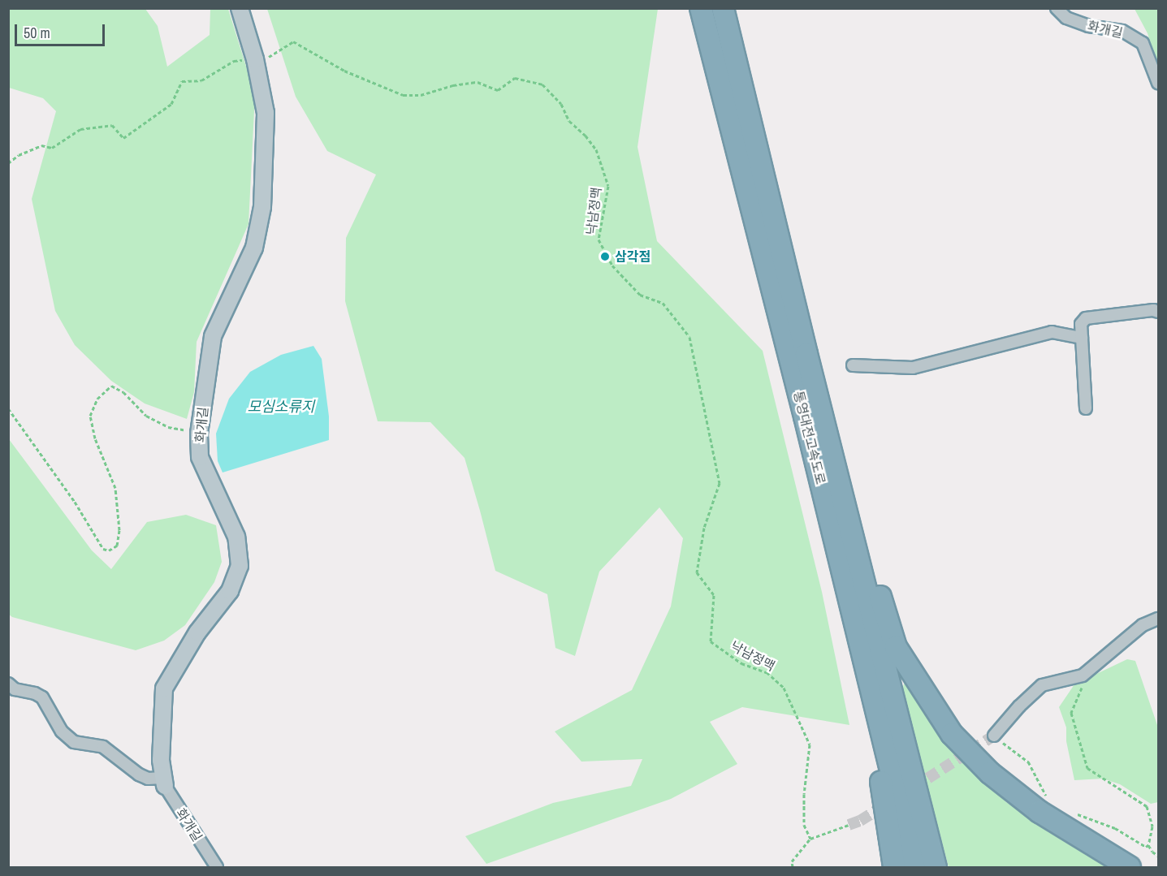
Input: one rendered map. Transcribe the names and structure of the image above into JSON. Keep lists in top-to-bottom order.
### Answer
{
  "streets": {
    "highway": ["통영대전고속도로"],
    "street": ["화개길"],
    "path": ["낙남정맥"]
  },
  "crossings": [
    ["화개길", "낙남정맥"]
  ],
  "water": ["모심소류지"],
  "places": ["삼각점"],
  "scale_bar": "50 m"
}
